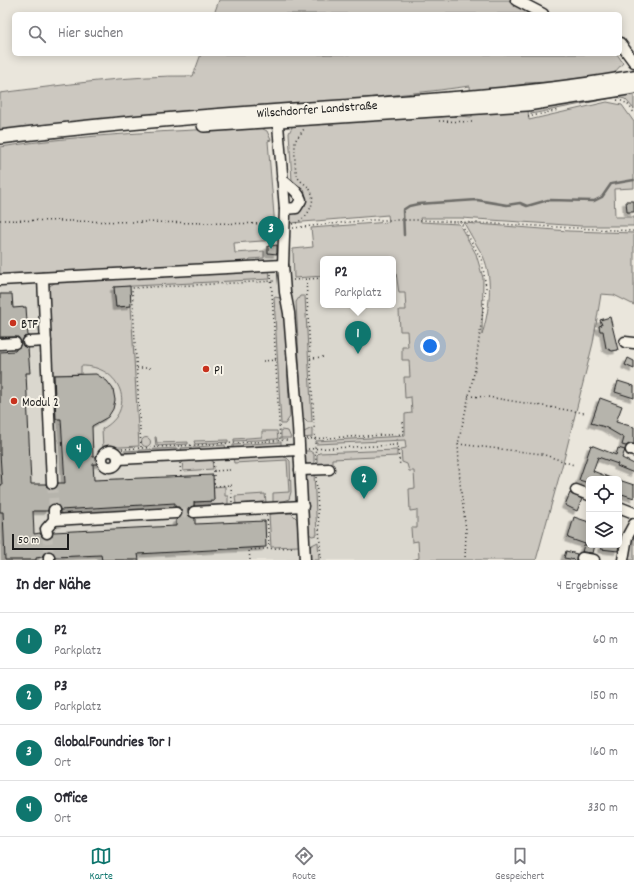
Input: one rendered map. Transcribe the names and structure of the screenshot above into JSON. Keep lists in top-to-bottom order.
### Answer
{
  "streets": {
    "main road": ["Wilschdorfer Landstraße"]
  },
  "places": ["BTF", "P1", "Modul 2"],
  "scale_bar": "50 m",
  "page": {
    "search": "Hier suchen",
    "pins": [
      "3",
      "1",
      "4",
      "2"
    ],
    "popup": ["P2", "Parkplatz"],
    "scale": "50 m",
    "heading": ["In der Nähe", "4 Ergebnisse"],
    "list": [
      {
        "mark": "1",
        "name": "P2",
        "note": "Parkplatz",
        "value": "60 m"
      },
      {
        "mark": "2",
        "name": "P3",
        "note": "Parkplatz",
        "value": "150 m"
      },
      {
        "mark": "3",
        "name": "GlobalFoundries Tor 1",
        "note": "Ort",
        "value": "160 m"
      },
      {
        "mark": "4",
        "name": "Office",
        "note": "Ort",
        "value": "330 m"
      }
    ],
    "nav": ["Karte", "Route", "Gespeichert"]
  }
}
